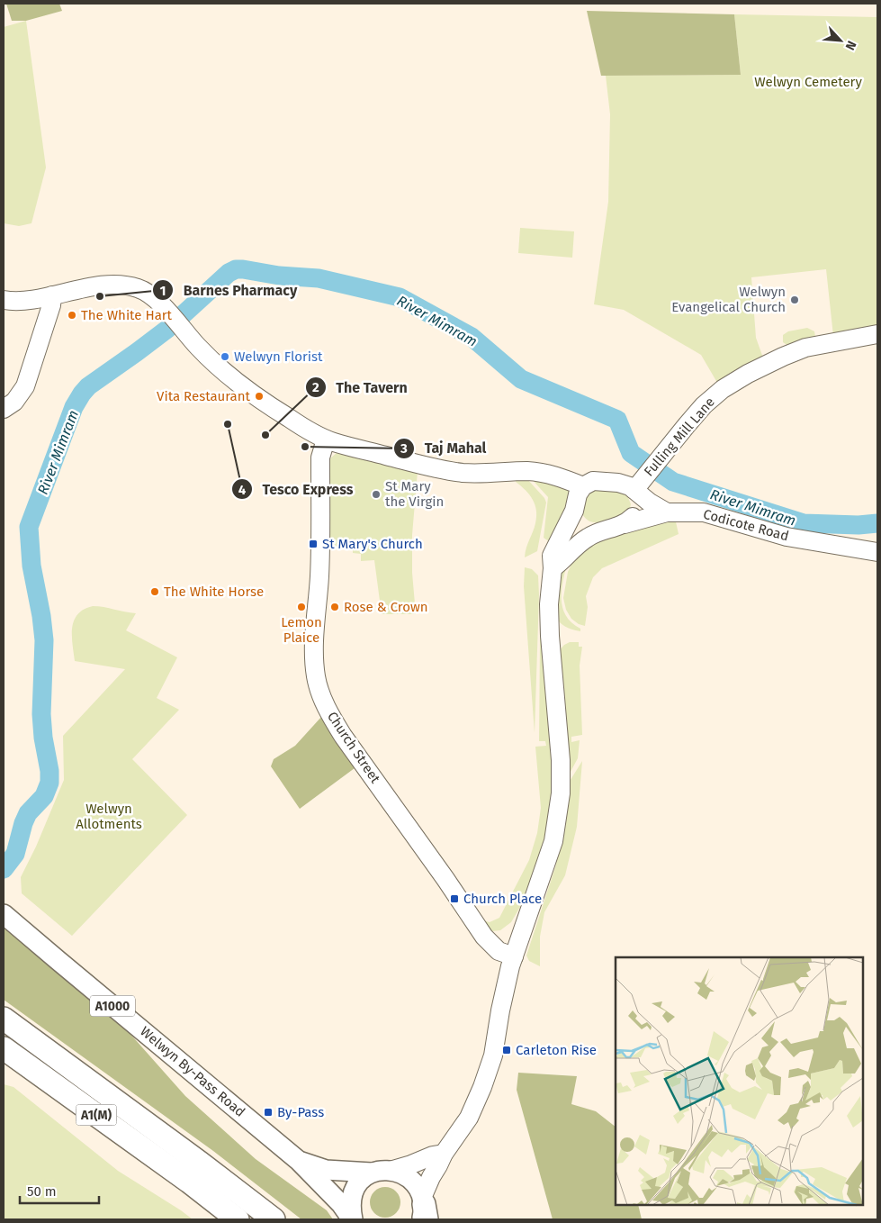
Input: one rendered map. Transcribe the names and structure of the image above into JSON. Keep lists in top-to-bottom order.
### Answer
{
  "streets": {
    "highway": ["A1(M)"],
    "main road": ["A1000", "Welwyn By-Pass Road"],
    "street": ["Fulling Mill Lane", "Codicote Road", "Church Street"]
  },
  "crossings": [
    ["Fulling Mill Lane", "Codicote Road"]
  ],
  "water": ["River Mimram"],
  "parks": ["Welwyn Cemetery", "Welwyn Allotments"],
  "places": {
    "other": [
      "Barnes Pharmacy",
      "Welwyn Evangelical Church",
      "The White Hart",
      "Welwyn Florist",
      "Vita Restaurant",
      "Tesco Express",
      "The Tavern",
      "Taj Mahal",
      "St Mary the Virgin",
      "The White Horse",
      "Lemon Plaice",
      "Rose & Crown"
    ],
    "transit": [
      "St Mary's Church",
      "Church Place",
      "Carleton Rise",
      "By-Pass"
    ]
  },
  "scale_bar": "50 m",
  "north": "bottom right"
}
